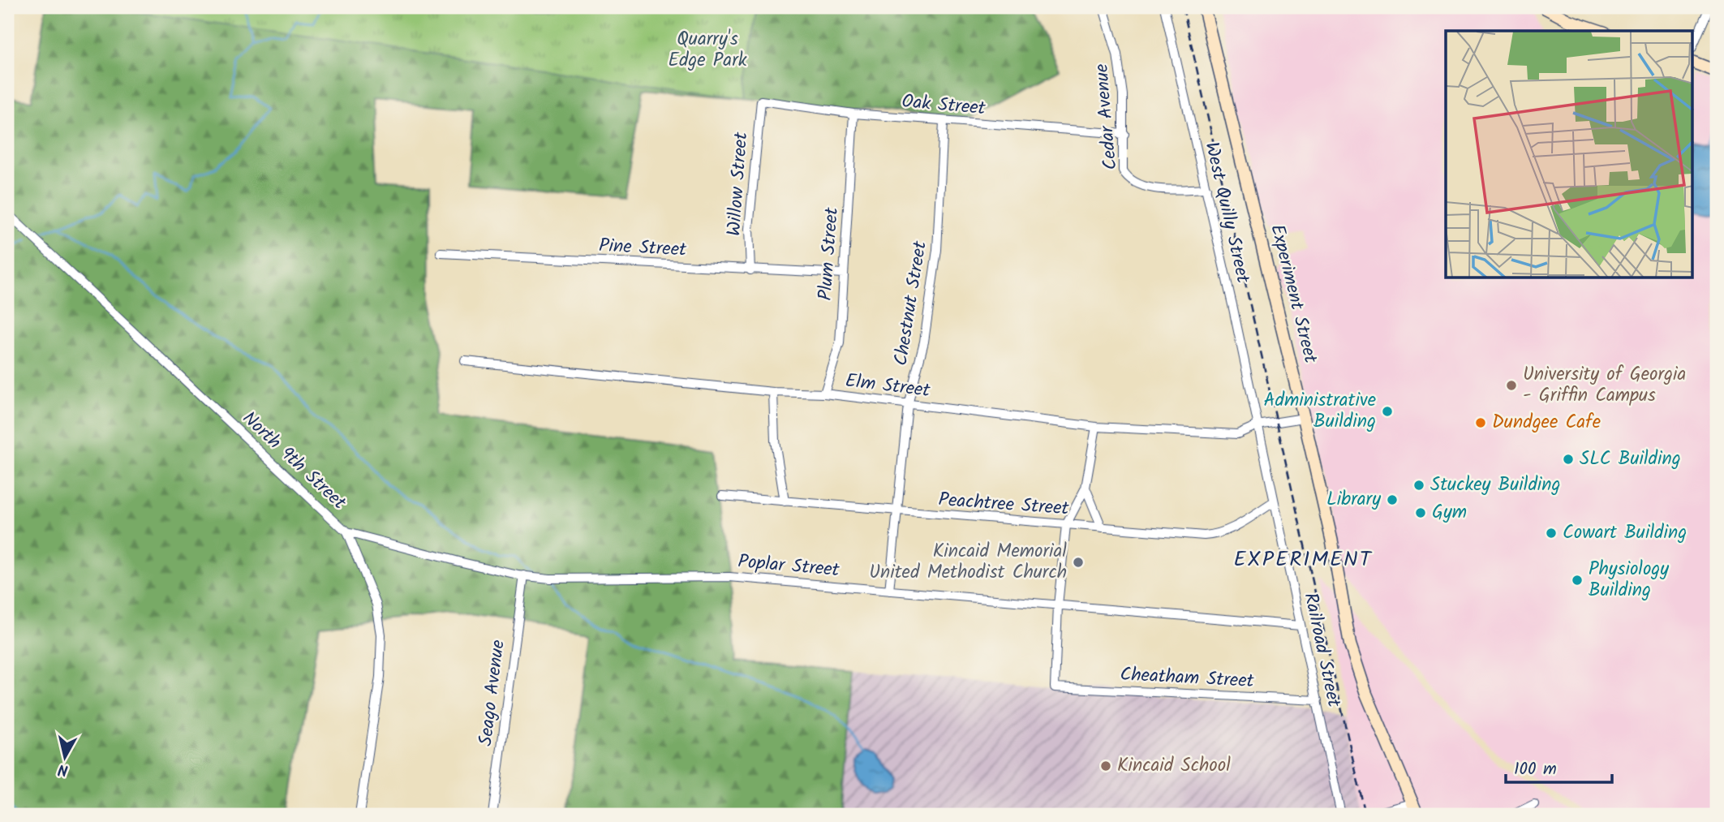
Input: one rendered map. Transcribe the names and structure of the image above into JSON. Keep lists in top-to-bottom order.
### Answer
{
  "streets": {
    "main road": ["Experiment Street"],
    "street": [
      "Oak Street",
      "Cedar Avenue",
      "Willow Street",
      "West Quilly Street",
      "Pine Street",
      "Plum Street",
      "Chestnut Street",
      "Elm Street",
      "North 9th Street",
      "Peachtree Street",
      "Poplar Street",
      "Railroad Street",
      "Cheatham Street",
      "Seago Avenue"
    ]
  },
  "crossings": [
    ["Oak Street", "Cedar Avenue"],
    ["Oak Street", "Willow Street"],
    ["Oak Street", "Plum Street"],
    ["Oak Street", "Chestnut Street"],
    ["Cedar Avenue", "West Quilly Street"],
    ["Willow Street", "Pine Street"],
    ["West Quilly Street", "Elm Street"],
    ["West Quilly Street", "Railroad Street"],
    ["Pine Street", "Plum Street"],
    ["Plum Street", "Elm Street"],
    ["Experiment Street", "Elm Street"],
    ["Chestnut Street", "Elm Street"],
    ["Chestnut Street", "Peachtree Street"],
    ["Chestnut Street", "Poplar Street"],
    ["Elm Street", "Railroad Street"],
    ["North 9th Street", "Poplar Street"],
    ["Peachtree Street", "Railroad Street"],
    ["Poplar Street", "Railroad Street"],
    ["Poplar Street", "Cheatham Street"],
    ["Poplar Street", "Seago Avenue"],
    ["Railroad Street", "Cheatham Street"]
  ],
  "districts": ["EXPERIMENT"],
  "parks": ["Quarry's Edge Park"],
  "places": [
    "University of Georgia - Griffin Campus",
    "Administrative Building",
    "Dundgee Cafe",
    "SLC Building",
    "Stuckey Building",
    "Library",
    "Gym",
    "Cowart Building",
    "Kincaid Memorial United Methodist Church",
    "Physiology Building",
    "Kincaid School"
  ],
  "scale_bar": "100 m",
  "north": "bottom"
}
